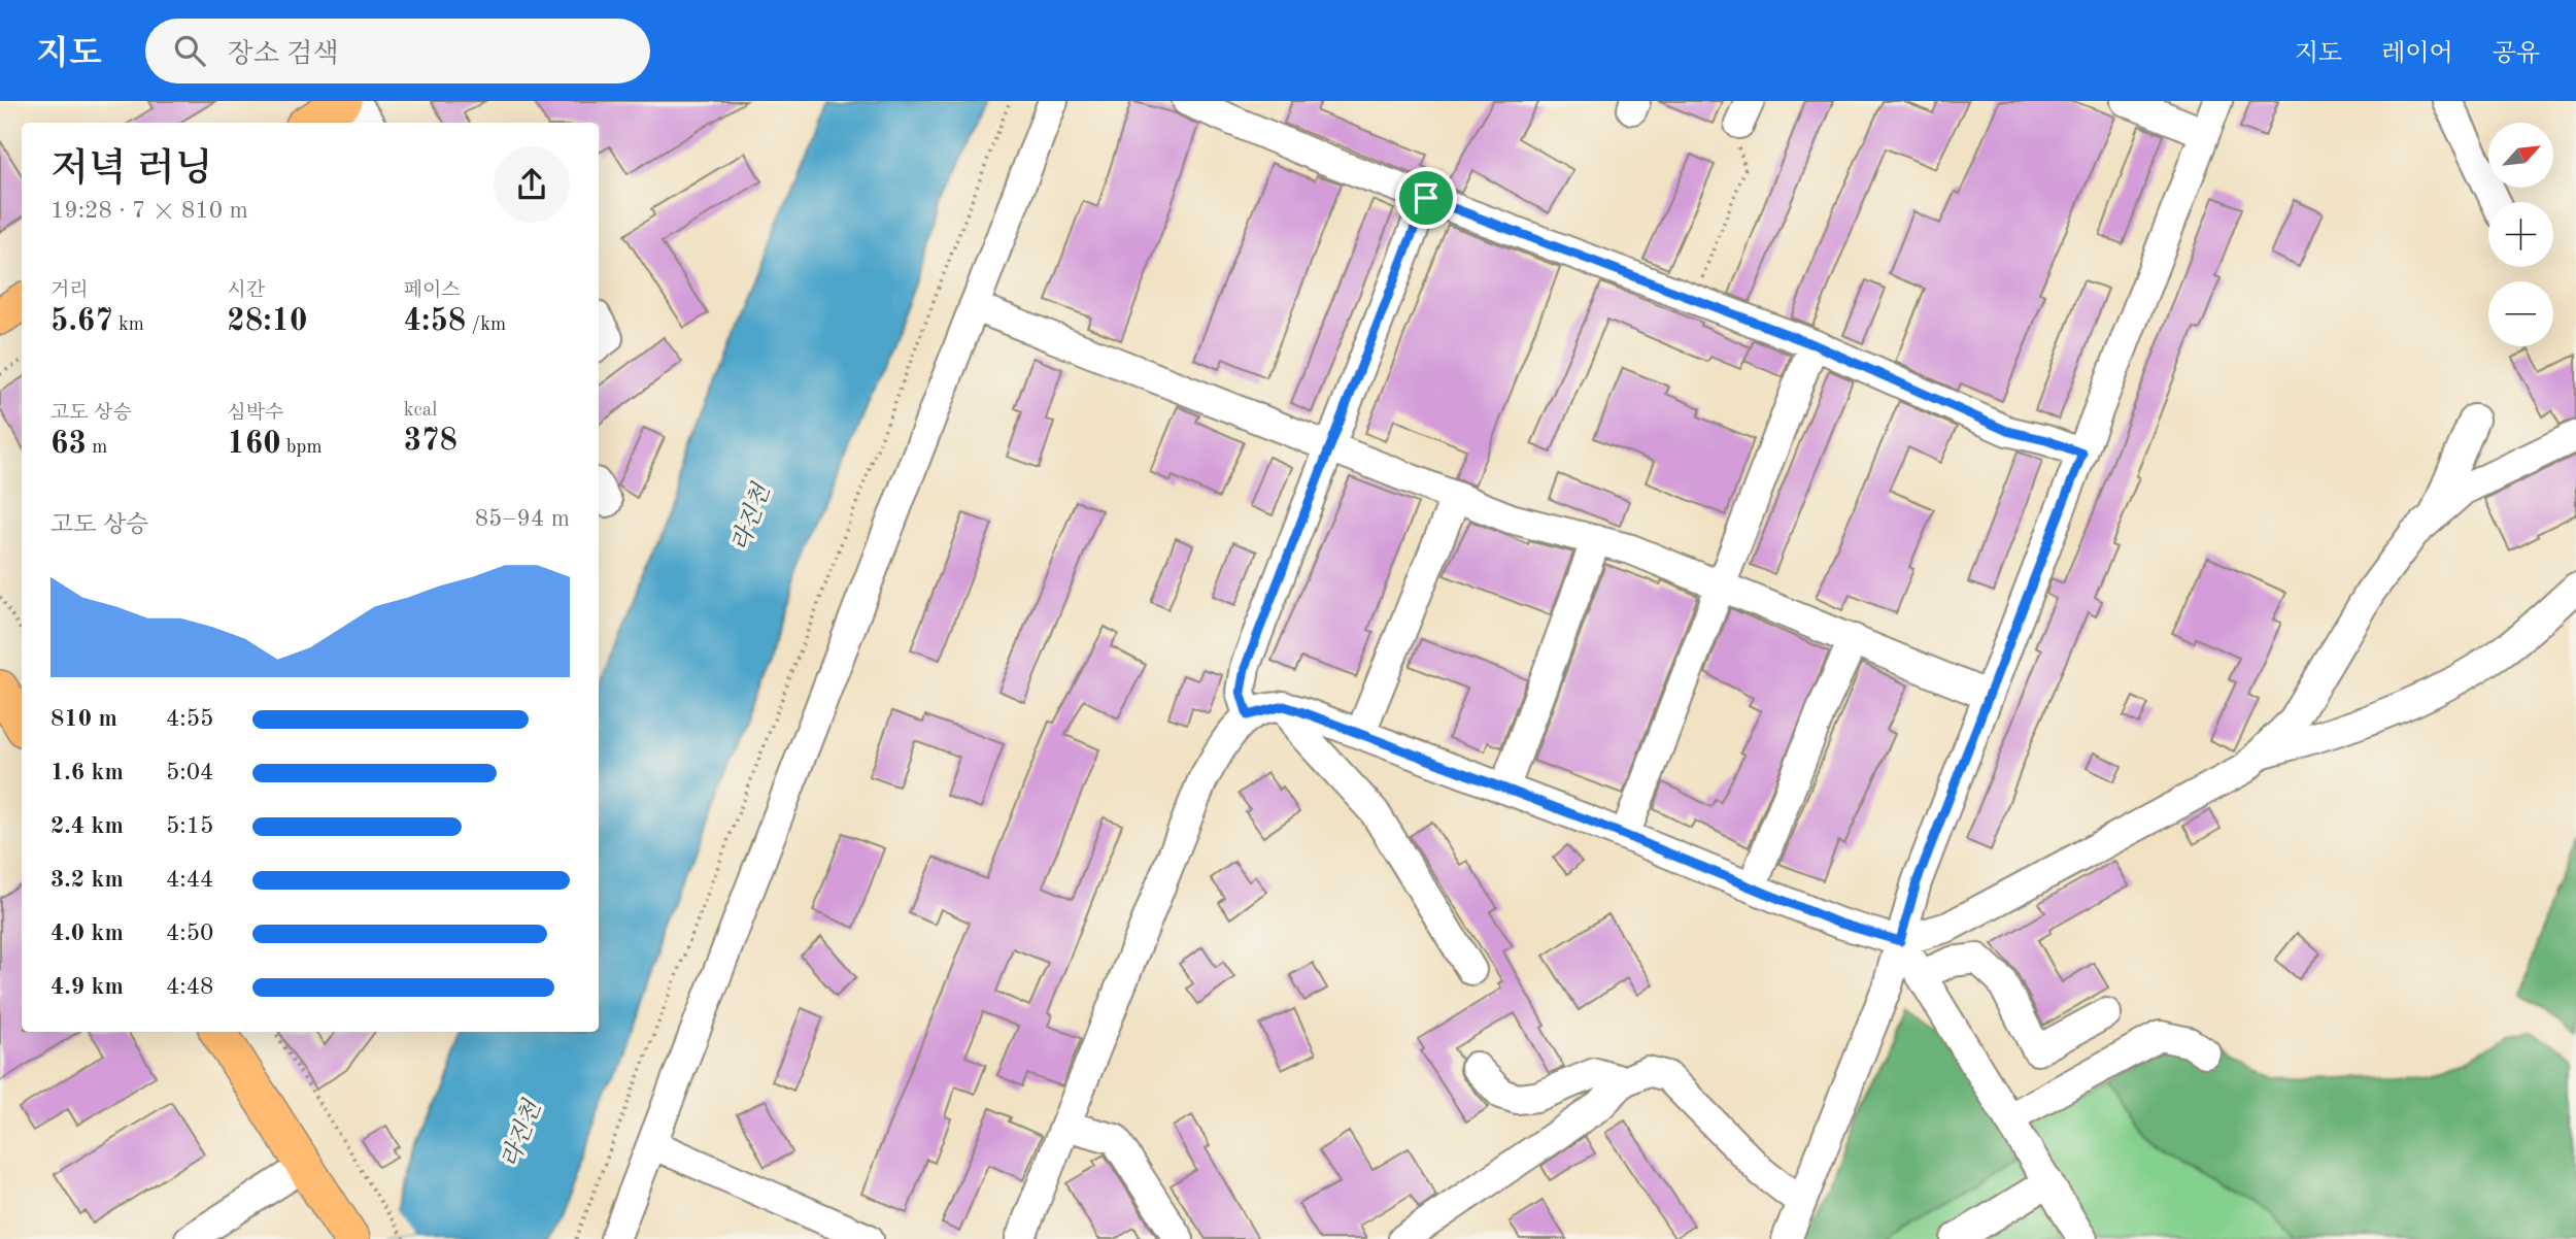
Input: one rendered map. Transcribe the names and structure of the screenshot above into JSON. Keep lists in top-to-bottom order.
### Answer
{
  "water": ["라진천"],
  "north": "top right",
  "page": {
    "header": "지도",
    "search": "장소 검색",
    "nav": ["지도", "레이어", "공유"],
    "map_buttons": ["+", "−"],
    "heading": ["저녁 러닝", "19:28 · 7 × 810 m"],
    "stats": [
      ["거리", "5.67 km"],
      ["시간", "28:10"],
      ["페이스", "4:58 /km"],
      ["고도 상승", "63 m"],
      ["심박수", "160 bpm"],
      ["kcal", "378"]
    ],
    "chart": ["고도 상승", "85–94 m"],
    "list": [
      {
        "name": "810 m",
        "note": "4:55"
      },
      {
        "name": "1.6 km",
        "note": "5:04"
      },
      {
        "name": "2.4 km",
        "note": "5:15"
      },
      {
        "name": "3.2 km",
        "note": "4:44"
      },
      {
        "name": "4.0 km",
        "note": "4:50"
      },
      {
        "name": "4.9 km",
        "note": "4:48"
      }
    ]
  }
}
